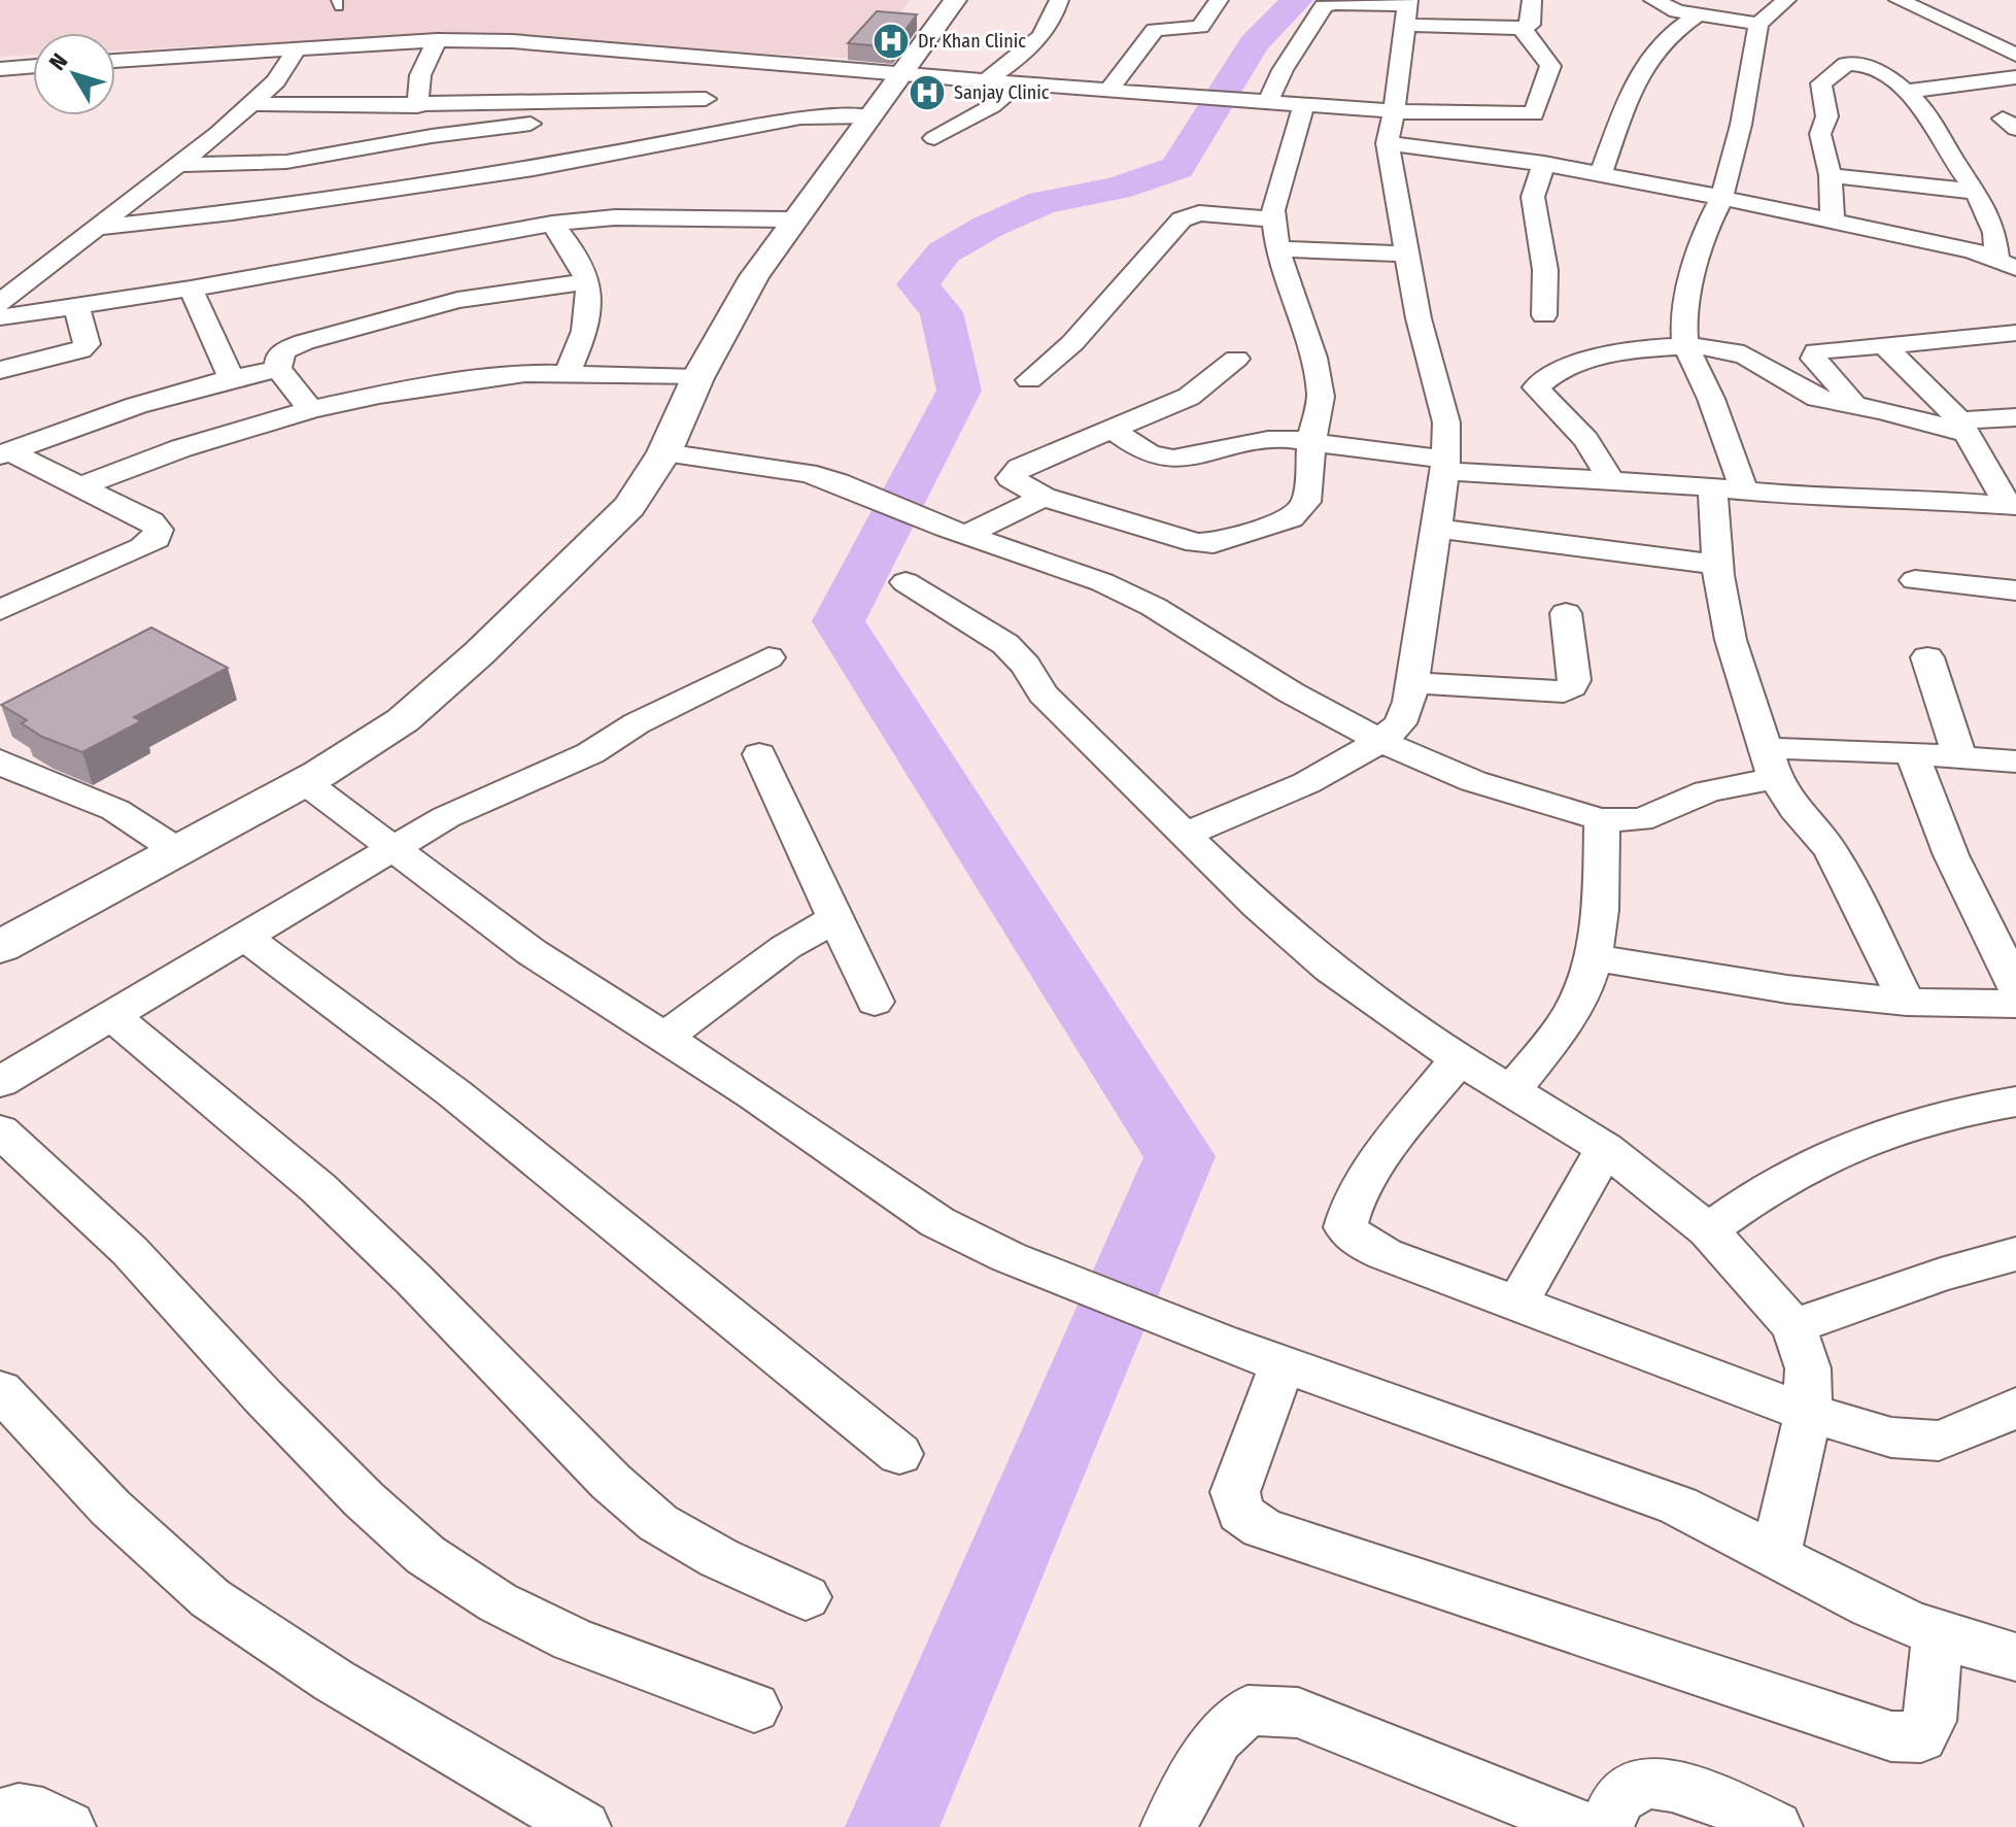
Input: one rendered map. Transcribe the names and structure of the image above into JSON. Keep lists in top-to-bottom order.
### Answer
{
  "places": {
    "hospital": ["Dr. Khan Clinic", "Sanjay Clinic"]
  },
  "north": "top left"
}
